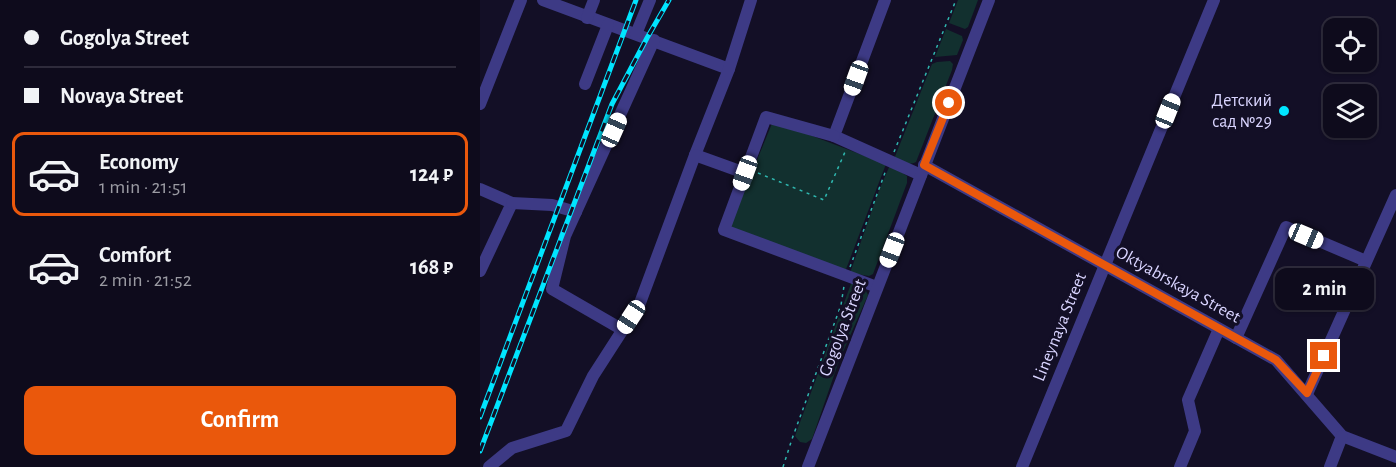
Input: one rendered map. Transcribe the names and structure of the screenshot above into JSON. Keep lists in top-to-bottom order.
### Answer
{
  "streets": {
    "street": ["Oktyabrskaya Street", "Lineynaya Street", "Gogolya Street"]
  },
  "crossings": [
    ["Oktyabrskaya Street", "Lineynaya Street"],
    ["Oktyabrskaya Street", "Gogolya Street"]
  ],
  "places": ["Детский сад №29"],
  "page": {
    "banner": ["Gogolya Street", "Novaya Street"],
    "list": [
      {
        "name": "Economy",
        "note": "1 min · 21:51",
        "value": "124 ₽"
      },
      {
        "name": "Comfort",
        "note": "2 min · 21:52",
        "value": "168 ₽"
      }
    ],
    "bubble": "2 min",
    "buttons": "Confirm"
  }
}
